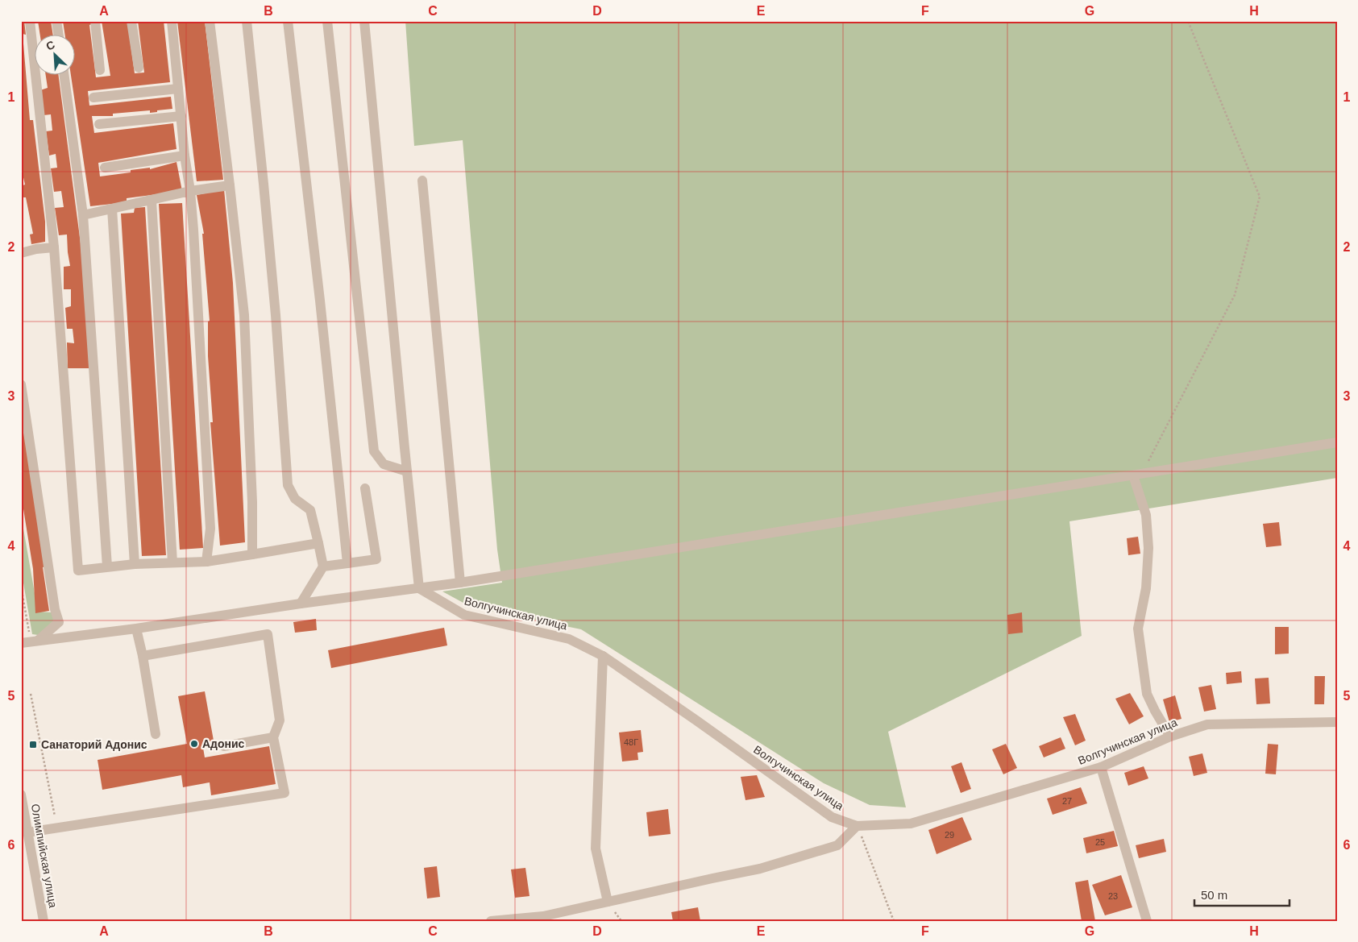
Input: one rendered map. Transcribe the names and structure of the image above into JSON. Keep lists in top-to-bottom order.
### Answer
{
  "streets": {
    "street": ["Волгучинская улица", "Олимпийская улица"]
  },
  "places": {
    "other": ["Адонис"],
    "transit": ["Санаторий Адонис"]
  },
  "house_numbers": [
    "48Г",
    "27",
    "29",
    "25",
    "23"
  ],
  "scale_bar": "50 m",
  "north": "top left",
  "grid": {
    "columns": [
      "A",
      "B",
      "C",
      "D",
      "E",
      "F",
      "G",
      "H"
    ],
    "rows": [
      "1",
      "2",
      "3",
      "4",
      "5",
      "6"
    ]
  }
}
